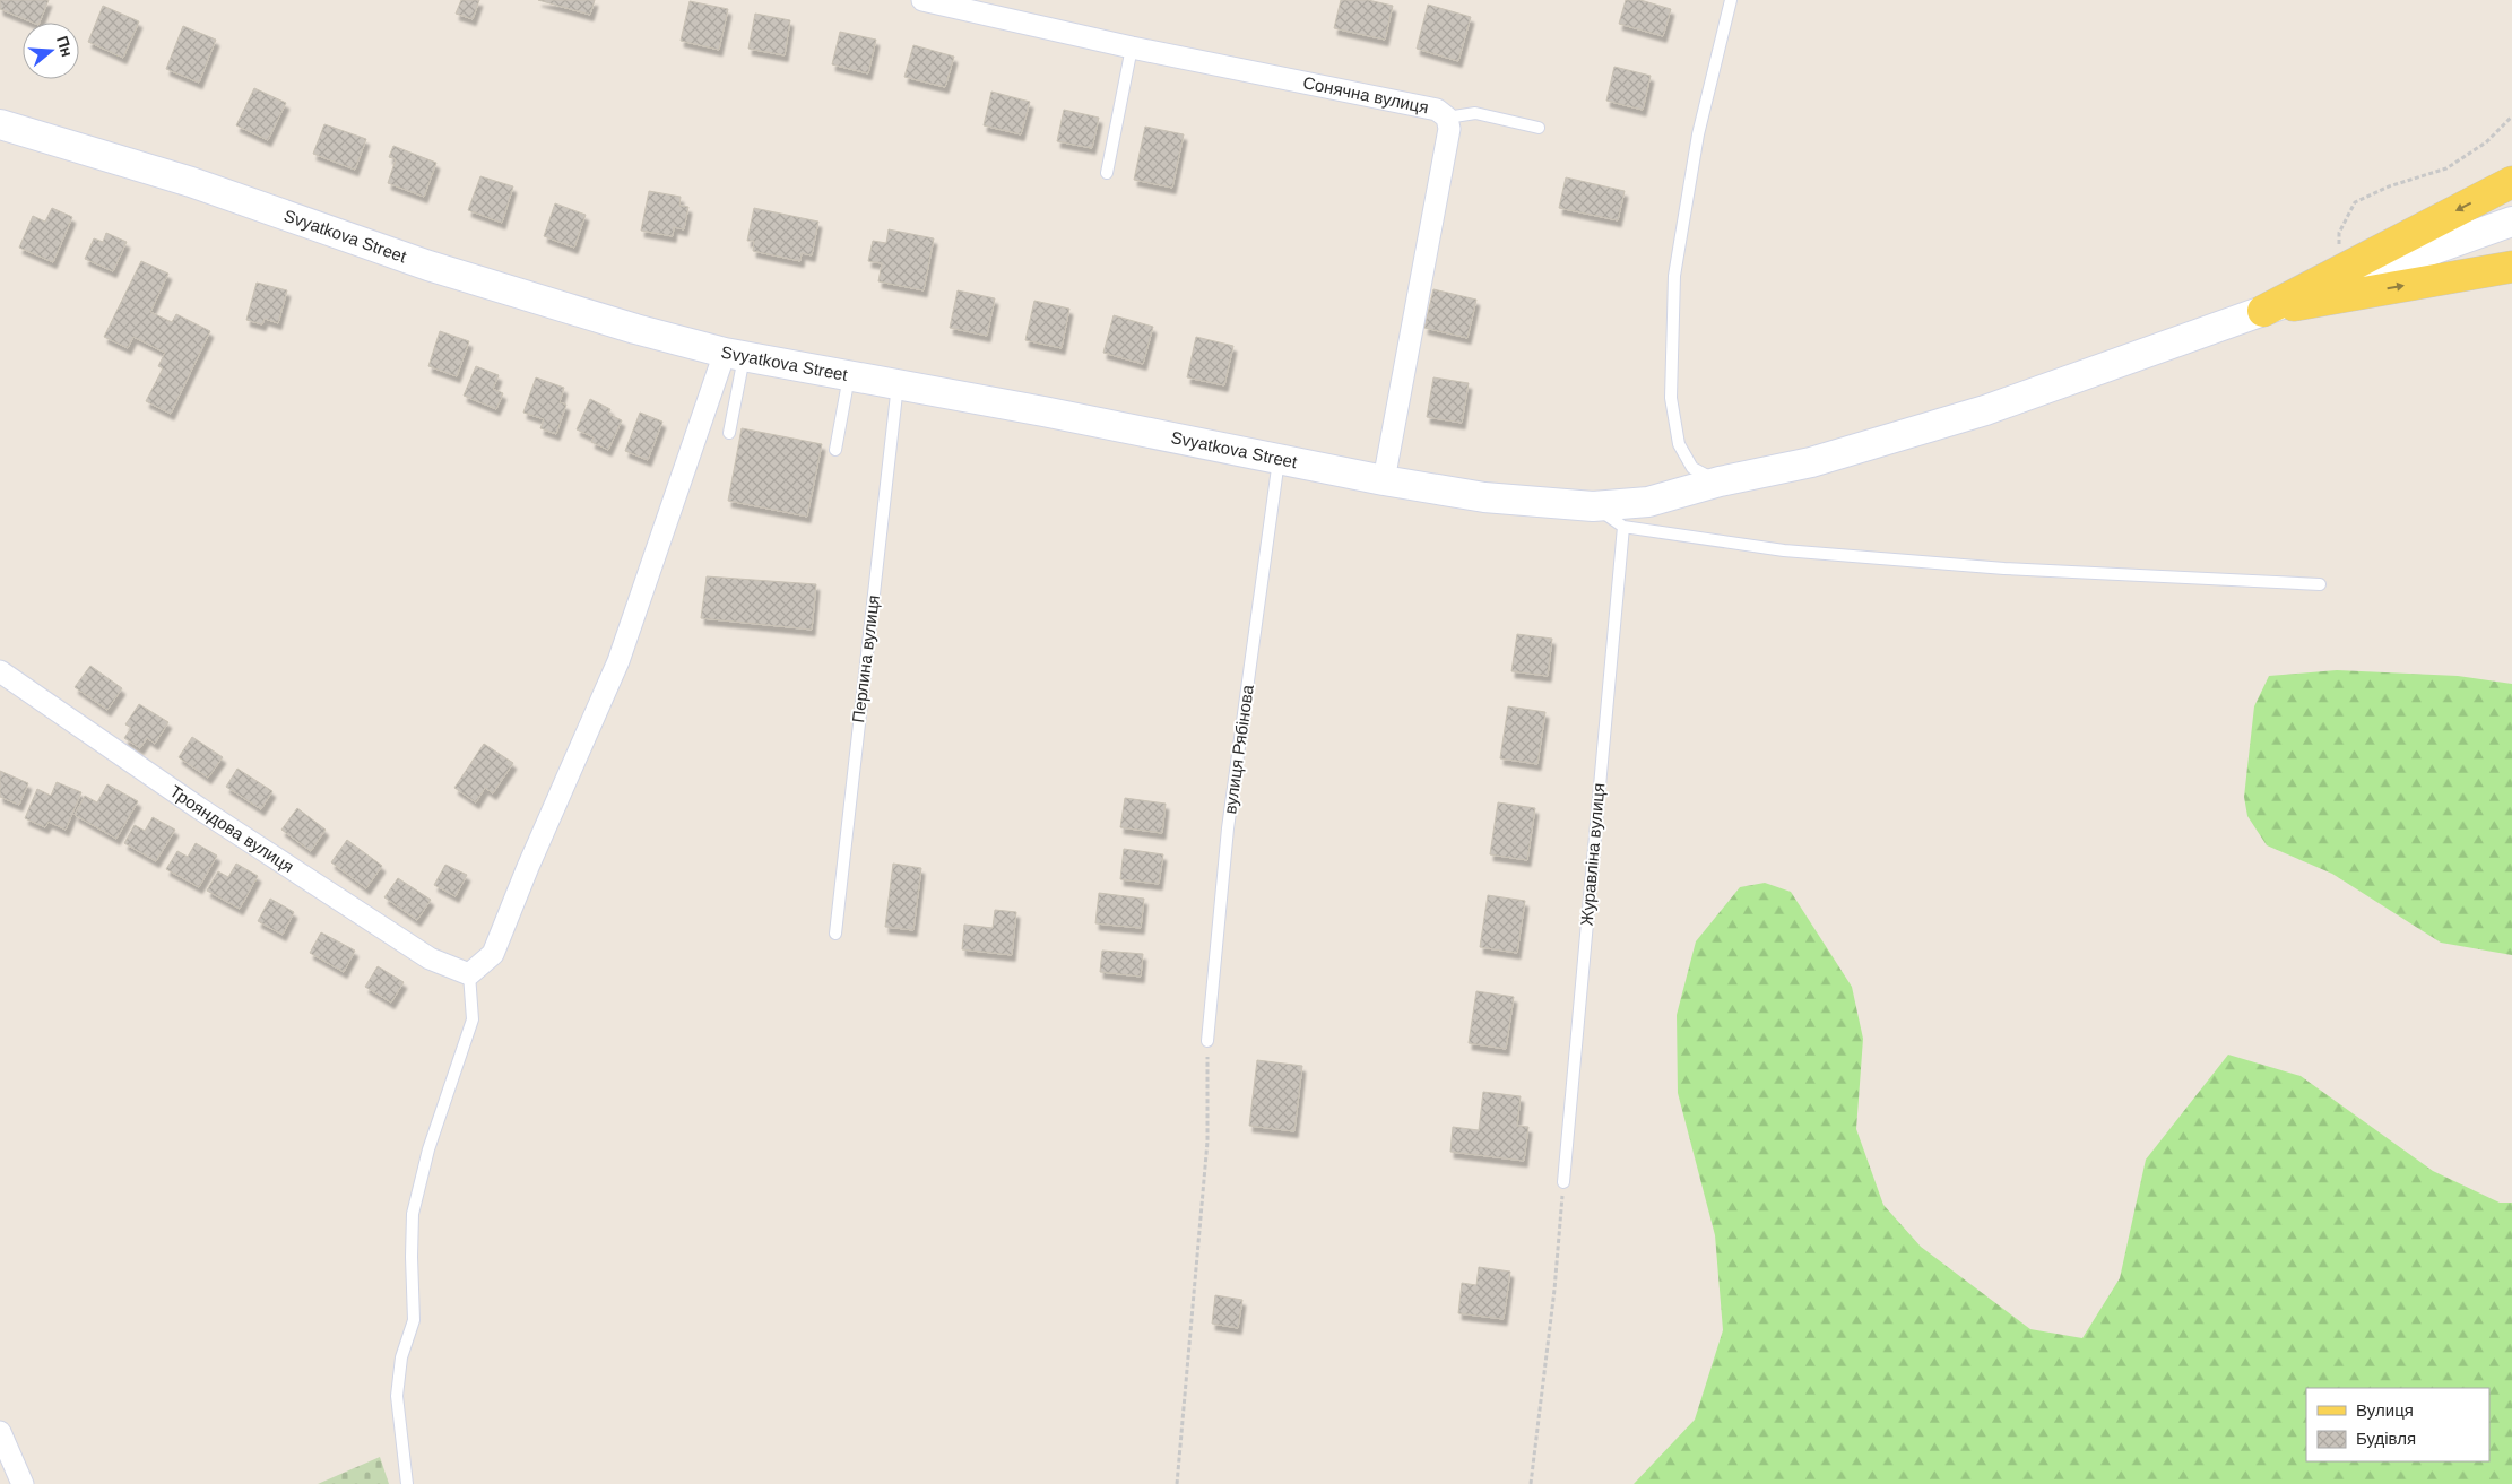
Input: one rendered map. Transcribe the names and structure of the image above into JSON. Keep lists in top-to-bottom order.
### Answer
{
  "streets": {
    "main road": ["Svyatkova Street"],
    "street": ["Сонячна вулиця", "Трояндова вулиця"],
    "lane": ["Перлина вулиця", "вулиця Рябінова", "Журавліна вулиця"]
  },
  "crossings": [
    ["Сонячна вулиця", "Svyatkova Street"],
    ["Svyatkova Street", "Перлина вулиця"],
    ["Svyatkova Street", "вулиця Рябінова"]
  ],
  "legend": ["Вулиця", "Будівля"],
  "north": "right"
}
